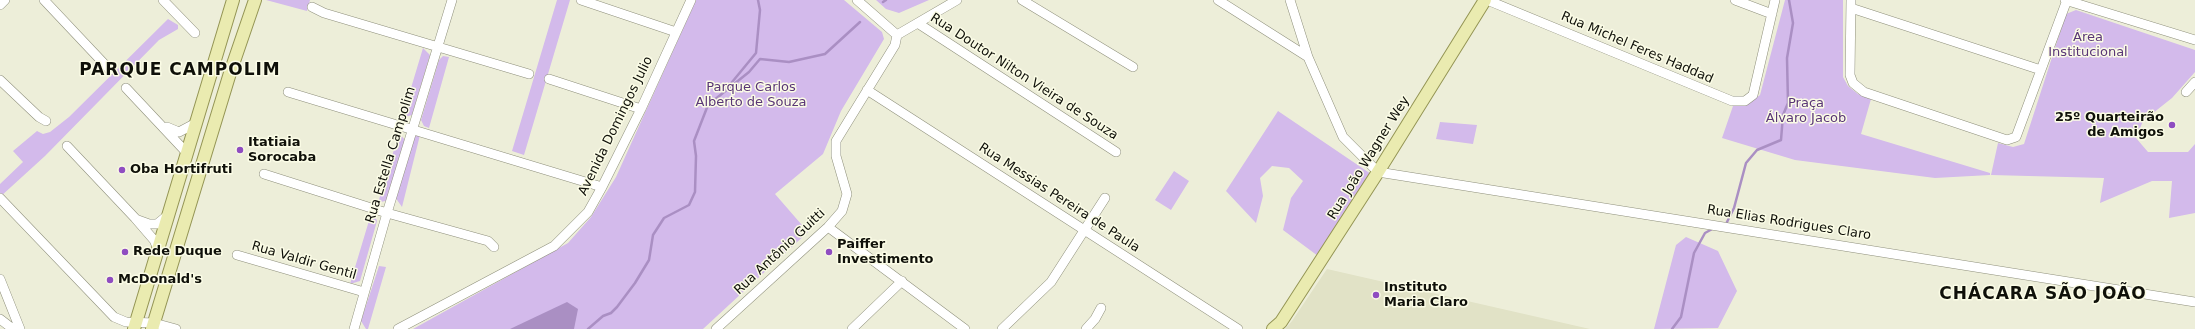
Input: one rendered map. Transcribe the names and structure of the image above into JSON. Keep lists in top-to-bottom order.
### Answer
{
  "streets": {
    "main road": ["Rua João Wagner Wey"],
    "street": [
      "Rua Michel Feres Haddad",
      "Rua Doutor Nilton Vieira de Souza",
      "Avenida Domingos Julio",
      "Rua Estella Campolim",
      "Rua Messias Pereira de Paula",
      "Rua Elias Rodrigues Claro",
      "Rua Antônio Guitti",
      "Rua Valdir Gentil"
    ]
  },
  "crossings": [
    ["Rua Michel Feres Haddad", "Rua João Wagner Wey"],
    ["Rua Estella Campolim", "Rua Valdir Gentil"],
    ["Rua João Wagner Wey", "Rua Elias Rodrigues Claro"],
    ["Rua Messias Pereira de Paula", "Rua Antônio Guitti"]
  ],
  "districts": ["PARQUE CAMPOLIM", "CHÁCARA SÃO JOÃO"],
  "parks": ["Área Institucional", "Parque Carlos Alberto de Souza", "Praça Álvaro Jacob"],
  "places": [
    "25º Quarteirão de Amigos",
    "Itatiaia Sorocaba",
    "Oba Hortifruti",
    "Rede Duque",
    "Paiffer Investimento",
    "McDonald's",
    "Instituto Maria Claro"
  ]
}
